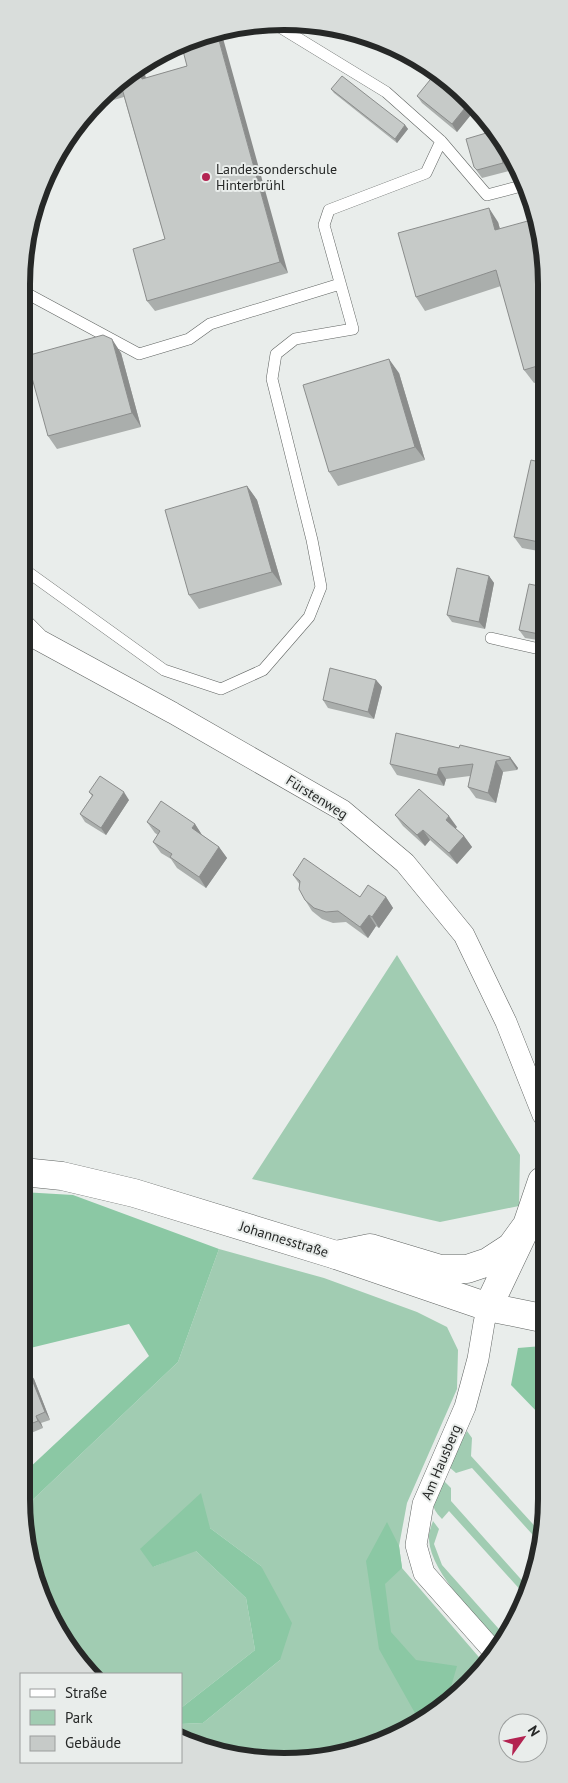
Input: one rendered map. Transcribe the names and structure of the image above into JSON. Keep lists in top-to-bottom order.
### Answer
{
  "streets": {
    "main road": ["Johannesstraße"],
    "street": ["Fürstenweg", "Am Hausberg"]
  },
  "crossings": [
    ["Johannesstraße", "Am Hausberg"]
  ],
  "places": ["Landessonderschule Hinterbrühl"],
  "legend": ["Straße", "Park", "Gebäude"],
  "north": "top right"
}
